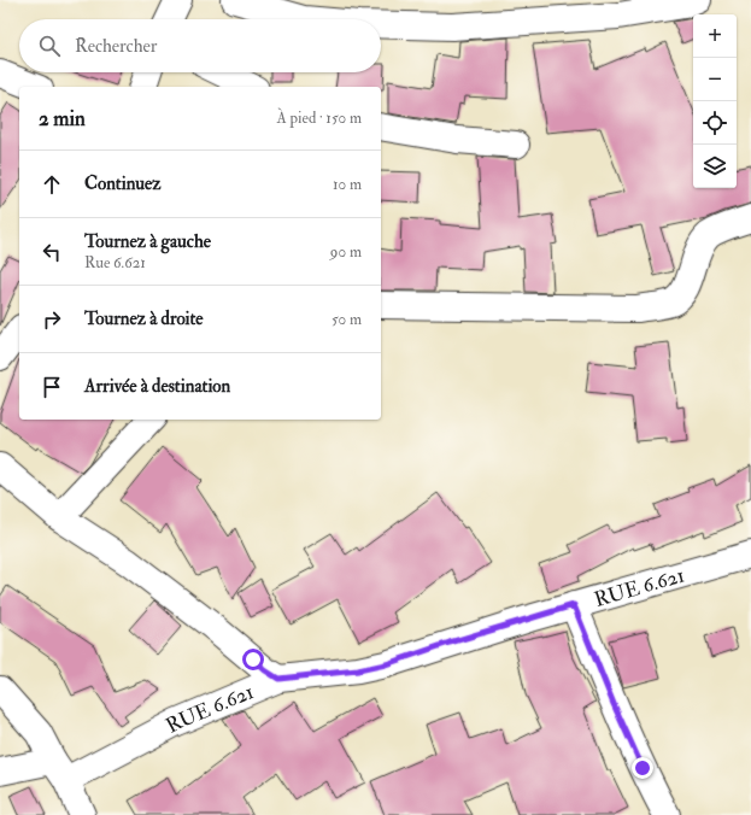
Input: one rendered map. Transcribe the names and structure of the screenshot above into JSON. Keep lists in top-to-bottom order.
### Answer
{
  "streets": {
    "street": ["RUE 6.621"]
  },
  "page": {
    "map_buttons": ["+", "−"],
    "search": "Rechercher",
    "heading": ["2 min", "À pied · 150 m"],
    "list": [
      ["Continuez", "10 m"],
      ["Tournez à gauche", "Rue 6.621", "90 m"],
      ["Tournez à droite", "50 m"],
      "Arrivée à destination"
    ]
  }
}
